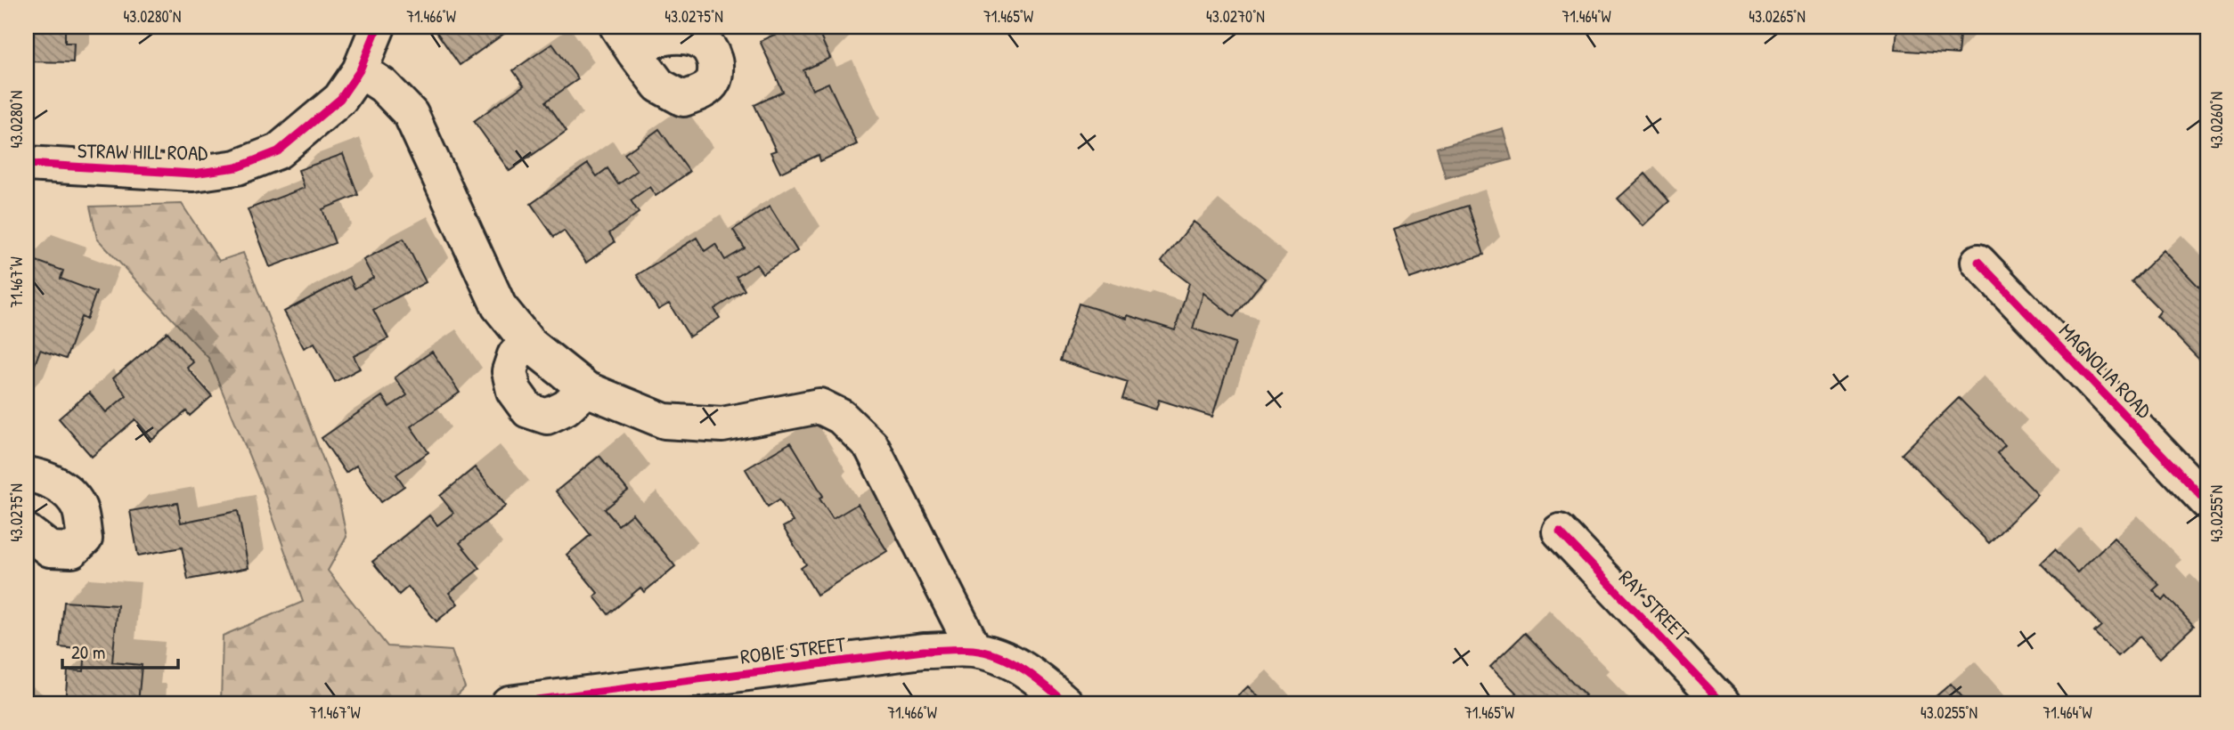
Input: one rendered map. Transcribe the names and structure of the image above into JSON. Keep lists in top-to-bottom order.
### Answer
{
  "streets": {
    "street": [
      "STRAW HILL ROAD",
      "MAGNOLIA ROAD",
      "RAY STREET",
      "ROBIE STREET"
    ]
  },
  "scale_bar": "20 m",
  "coordinates": [
    "43.0280°N",
    "71.466°W",
    "43.0275°N",
    "71.465°W",
    "43.0270°N",
    "71.464°W",
    "43.0265°N",
    "43.0260°N",
    "71.467°W",
    "43.0255°N"
  ]
}
